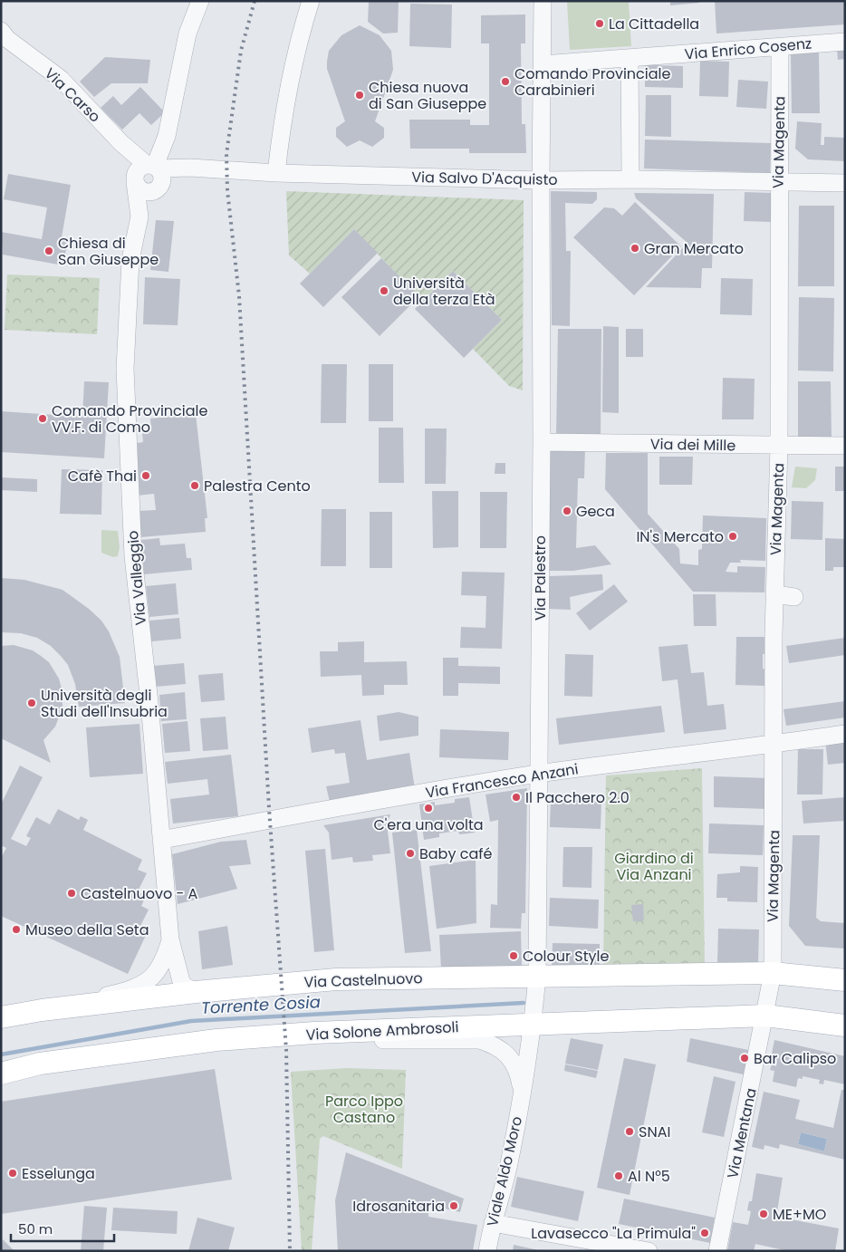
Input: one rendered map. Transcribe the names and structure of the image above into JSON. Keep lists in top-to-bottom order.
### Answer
{
  "streets": {
    "main road": ["Via Castelnuovo", "Via Solone Ambrosoli"],
    "street": [
      "Via Enrico Cosenz",
      "Via Carso",
      "Via Magenta",
      "Via Salvo D'Acquisto",
      "Via dei Mille",
      "Via Valleggio",
      "Via Palestro",
      "Via Francesco Anzani",
      "Via Mentana",
      "Viale Aldo Moro"
    ]
  },
  "crossings": [
    ["Via Enrico Cosenz", "Via Magenta"],
    ["Via Enrico Cosenz", "Via Palestro"],
    ["Via Carso", "Via Salvo D'Acquisto"],
    ["Via Carso", "Via Valleggio"],
    ["Via Magenta", "Via Salvo D'Acquisto"],
    ["Via Magenta", "Via dei Mille"],
    ["Via Magenta", "Via Francesco Anzani"],
    ["Via Salvo D'Acquisto", "Via Valleggio"],
    ["Via Salvo D'Acquisto", "Via Palestro"],
    ["Via dei Mille", "Via Palestro"],
    ["Via Valleggio", "Via Francesco Anzani"],
    ["Via Valleggio", "Via Castelnuovo"],
    ["Via Palestro", "Via Francesco Anzani"],
    ["Via Palestro", "Via Castelnuovo"],
    ["Via Palestro", "Via Solone Ambrosoli"],
    ["Via Palestro", "Viale Aldo Moro"],
    ["Via Solone Ambrosoli", "Via Mentana"],
    ["Via Solone Ambrosoli", "Viale Aldo Moro"]
  ],
  "water": ["Torrente Cosia"],
  "parks": ["Giardino di Via Anzani", "Parco Ippo Castano"],
  "places": [
    "La Cittadella",
    "Comando Provinciale Carabinieri",
    "Chiesa nuova di San Giuseppe",
    "Gran Mercato",
    "Chiesa di San Giuseppe",
    "Università della terza Età",
    "Comando Provinciale VV.F. di Como",
    "Cafè Thai",
    "Palestra Cento",
    "Geca",
    "IN's Mercato",
    "Università degli Studi dell'Insubria",
    "Il Pacchero 2.0",
    "C'era una volta",
    "Baby café",
    "Castelnuovo - A",
    "Museo della Seta",
    "Colour Style",
    "Bar Calipso",
    "SNAI",
    "Esselunga",
    "Al N°5",
    "Idrosanitaria",
    "ME+MO",
    "Lavasecco \"La Primula\""
  ],
  "scale_bar": "50 m"
}
